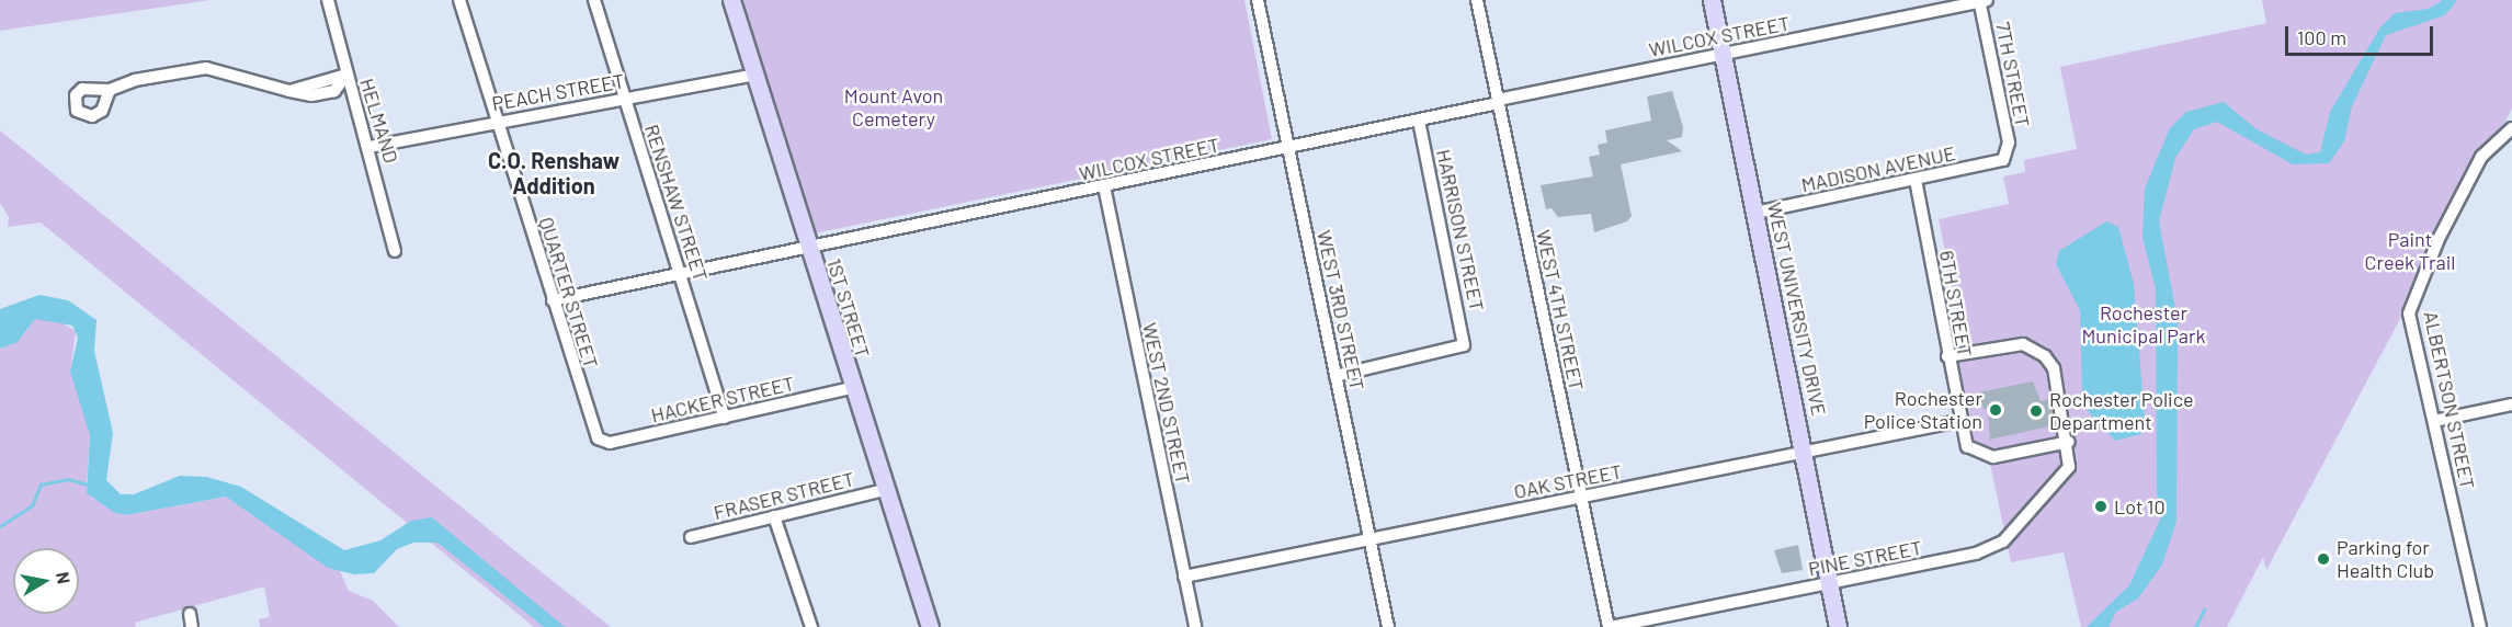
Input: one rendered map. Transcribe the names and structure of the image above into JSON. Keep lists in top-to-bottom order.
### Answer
{
  "streets": {
    "street": [
      "WILCOX STREET",
      "7TH STREET",
      "PEACH STREET",
      "HELMAND",
      "MADISON AVENUE",
      "RENSHAW STREET",
      "HARRISON STREET",
      "QUARTER STREET",
      "6TH STREET",
      "1ST STREET",
      "WEST UNIVERSITY DRIVE",
      "WEST 3RD STREET",
      "WEST 4TH STREET",
      "HACKER STREET",
      "ALBERTSON STREET",
      "WEST 2ND STREET",
      "OAK STREET",
      "FRASER STREET",
      "PINE STREET"
    ]
  },
  "crossings": [
    ["WILCOX STREET", "7TH STREET"],
    ["WILCOX STREET", "RENSHAW STREET"],
    ["WILCOX STREET", "HARRISON STREET"],
    ["WILCOX STREET", "QUARTER STREET"],
    ["WILCOX STREET", "1ST STREET"],
    ["WILCOX STREET", "WEST UNIVERSITY DRIVE"],
    ["WILCOX STREET", "WEST 3RD STREET"],
    ["WILCOX STREET", "WEST 4TH STREET"],
    ["WILCOX STREET", "WEST 2ND STREET"],
    ["7TH STREET", "MADISON AVENUE"],
    ["PEACH STREET", "HELMAND"],
    ["PEACH STREET", "RENSHAW STREET"],
    ["PEACH STREET", "QUARTER STREET"],
    ["PEACH STREET", "1ST STREET"],
    ["MADISON AVENUE", "6TH STREET"],
    ["MADISON AVENUE", "WEST UNIVERSITY DRIVE"],
    ["RENSHAW STREET", "HACKER STREET"],
    ["HARRISON STREET", "WEST 3RD STREET"],
    ["QUARTER STREET", "HACKER STREET"],
    ["6TH STREET", "OAK STREET"],
    ["6TH STREET", "PINE STREET"],
    ["1ST STREET", "HACKER STREET"],
    ["1ST STREET", "FRASER STREET"],
    ["WEST UNIVERSITY DRIVE", "OAK STREET"],
    ["WEST UNIVERSITY DRIVE", "PINE STREET"],
    ["WEST 3RD STREET", "OAK STREET"],
    ["WEST 4TH STREET", "OAK STREET"],
    ["WEST 4TH STREET", "PINE STREET"],
    ["WEST 2ND STREET", "OAK STREET"]
  ],
  "districts": ["C.O. Renshaw Addition"],
  "parks": ["Mount Avon Cemetery", "Paint Creek Trail", "Rochester Municipal Park"],
  "places": [
    "Rochester Police Station",
    "Rochester Police Department",
    "Lot 10",
    "Parking for Health Club"
  ],
  "scale_bar": "100 m",
  "north": "right"
}
